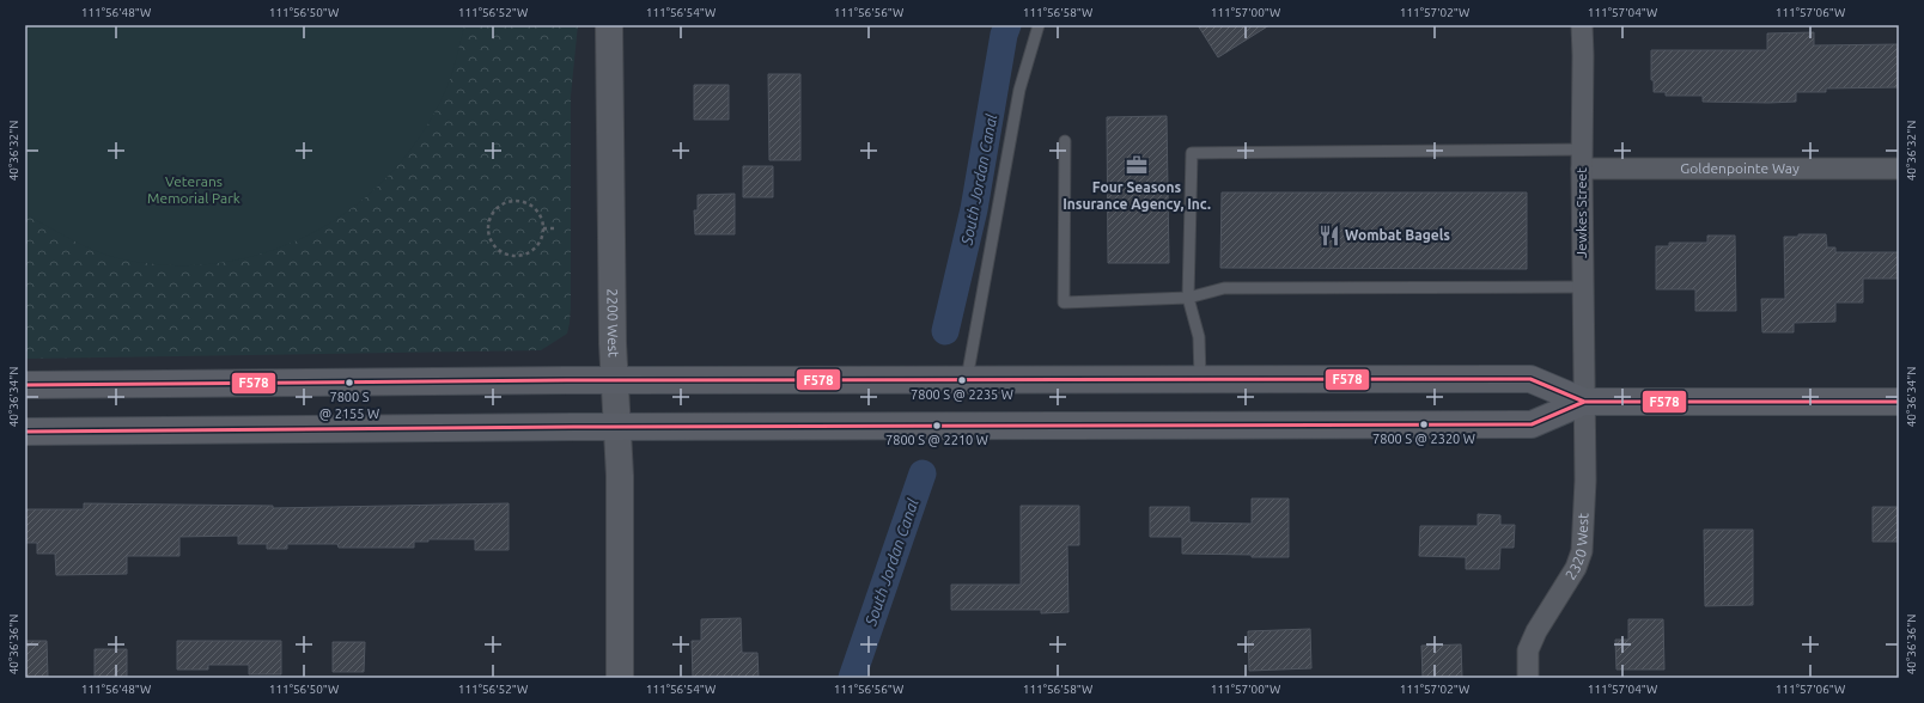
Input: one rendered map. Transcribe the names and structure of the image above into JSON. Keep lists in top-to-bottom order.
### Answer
{
  "streets": {
    "street": [
      "Goldenpointe Way",
      "Jewkes Street",
      "2200 West",
      "2320 West"
    ]
  },
  "crossings": [
    ["Goldenpointe Way", "Jewkes Street"],
    ["Jewkes Street", "2320 West"]
  ],
  "water": ["South Jordan Canal"],
  "parks": ["Veterans Memorial Park"],
  "places": {
    "office": ["Four Seasons Insurance Agency, Inc."],
    "restaurant": ["Wombat Bagels"],
    "other": [
      "7800 S @ 2235 W",
      "7800 S @ 2155 W",
      "7800 S @ 2320 W",
      "7800 S @ 2210 W"
    ]
  },
  "lines": ["transit line F578"],
  "coordinates": [
    "111°56'48\"W",
    "111°56'50\"W",
    "111°56'52\"W",
    "111°56'54\"W",
    "111°56'56\"W",
    "111°56'58\"W",
    "111°57'00\"W",
    "111°57'02\"W",
    "111°57'04\"W",
    "111°57'06\"W",
    "40°36'32\"N",
    "40°36'34\"N",
    "40°36'36\"N"
  ]
}
